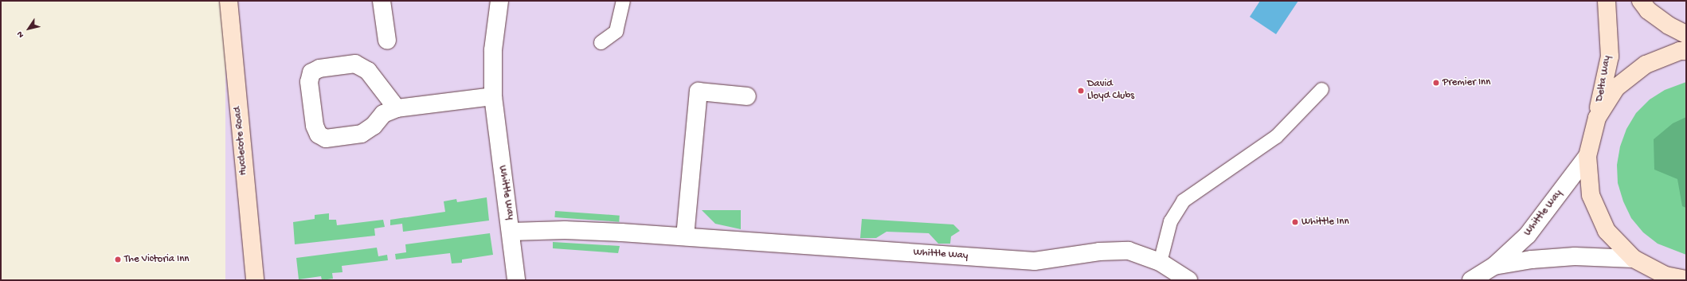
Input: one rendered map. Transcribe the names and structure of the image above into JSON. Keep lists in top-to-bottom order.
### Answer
{
  "streets": {
    "street": ["Delta Way", "Hucclecote Road", "Whittle Way"]
  },
  "crossings": [
    ["Delta Way", "Whittle Way"]
  ],
  "places": [
    "Premier Inn",
    "David Lloyd Clubs",
    "Whittle Inn",
    "The Victoria Inn"
  ],
  "north": "bottom left"
}
